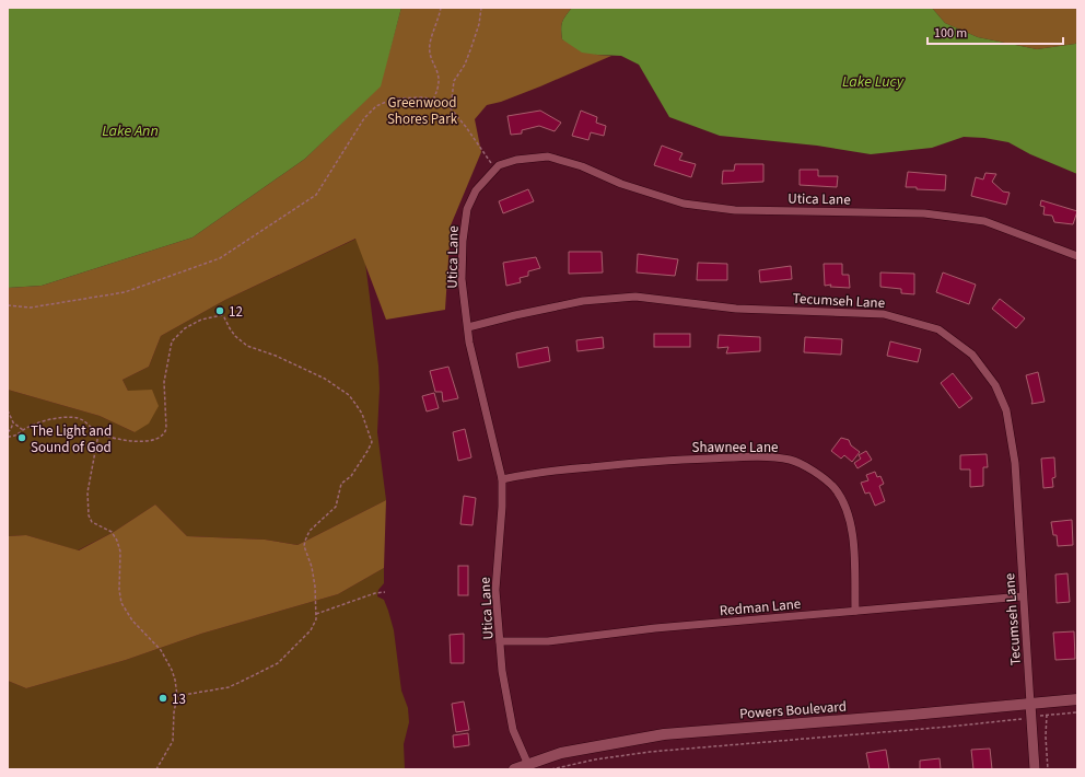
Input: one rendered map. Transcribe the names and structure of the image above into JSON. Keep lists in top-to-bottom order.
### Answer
{
  "streets": {
    "main road": ["Powers Boulevard"],
    "street": [
      "Utica Lane",
      "Tecumseh Lane",
      "Shawnee Lane",
      "Redman Lane"
    ]
  },
  "crossings": [
    ["Utica Lane", "Tecumseh Lane"],
    ["Utica Lane", "Shawnee Lane"],
    ["Utica Lane", "Redman Lane"],
    ["Utica Lane", "Powers Boulevard"],
    ["Tecumseh Lane", "Redman Lane"],
    ["Tecumseh Lane", "Powers Boulevard"],
    ["Shawnee Lane", "Redman Lane"]
  ],
  "water": ["Lake Lucy", "Lake Ann"],
  "parks": ["Greenwood Shores Park"],
  "places": ["12", "The Light and Sound of God", "13"],
  "scale_bar": "100 m"
}
